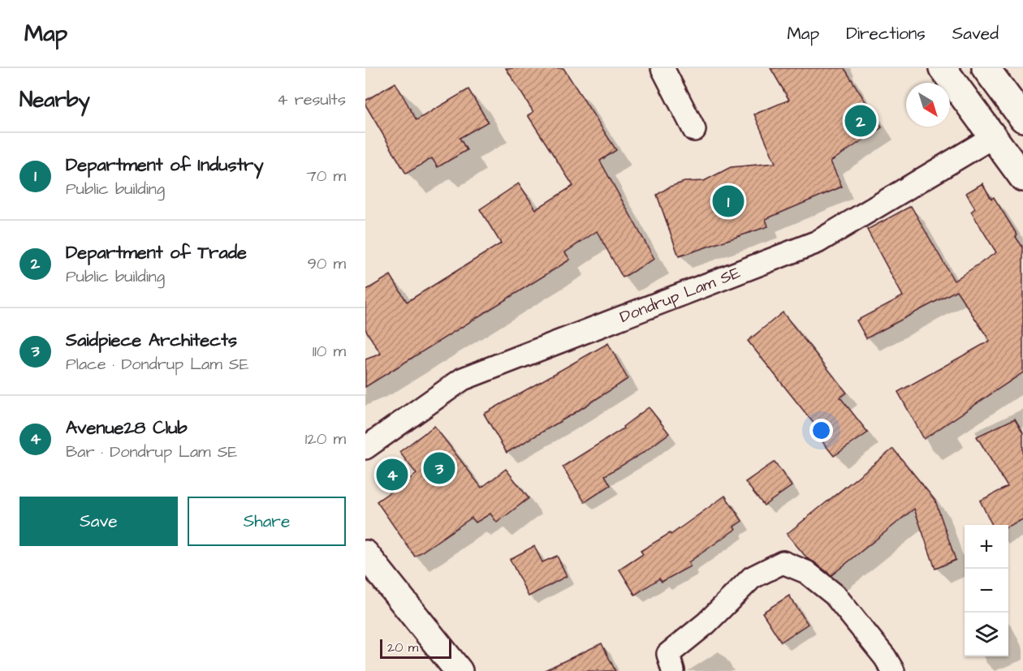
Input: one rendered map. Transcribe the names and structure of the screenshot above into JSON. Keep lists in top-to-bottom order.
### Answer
{
  "streets": {
    "street": ["Dondrup Lam SE"]
  },
  "scale_bar": "20 m",
  "north": "bottom right",
  "page": {
    "header": "Map",
    "nav": ["Map", "Directions", "Saved"],
    "heading": ["Nearby", "4 results"],
    "pins": [
      "2",
      "1",
      "3",
      "4"
    ],
    "list": [
      {
        "mark": "1",
        "name": "Department of Industry",
        "note": "Public building",
        "value": "70 m"
      },
      {
        "mark": "2",
        "name": "Department of Trade",
        "note": "Public building",
        "value": "90 m"
      },
      {
        "mark": "3",
        "name": "Saidpiece Architects",
        "note": "Place · Dondrup Lam SE",
        "value": "110 m"
      },
      {
        "mark": "4",
        "name": "Avenue28 Club",
        "note": "Bar · Dondrup Lam SE",
        "value": "120 m"
      }
    ],
    "buttons": ["Save", "Share"],
    "map_buttons": ["+", "−"],
    "scale": "20 m"
  }
}
